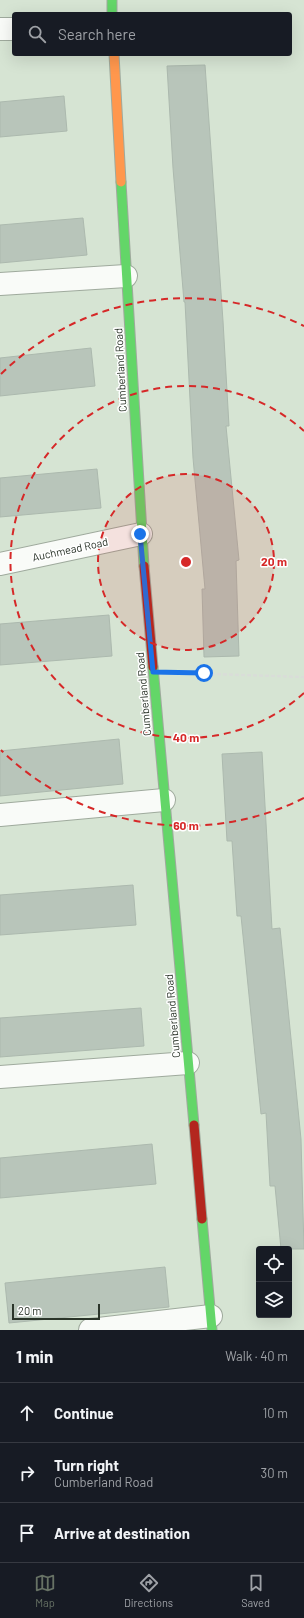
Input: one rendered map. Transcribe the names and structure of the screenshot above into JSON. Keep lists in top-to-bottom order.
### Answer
{
  "streets": {
    "street": ["Cumberland Road", "Auchmead Road"]
  },
  "crossings": [
    ["Cumberland Road", "Auchmead Road"]
  ],
  "scale_bar": "20 m",
  "page": {
    "search": "Search here",
    "scale": "20 m",
    "heading": ["1 min", "Walk · 40 m"],
    "list": [
      ["Continue", "10 m"],
      ["Turn right", "Cumberland Road", "30 m"],
      "Arrive at destination"
    ],
    "nav": ["Map", "Directions", "Saved"]
  },
  "rings": ["20 m", "40 m", "60 m"]
}
